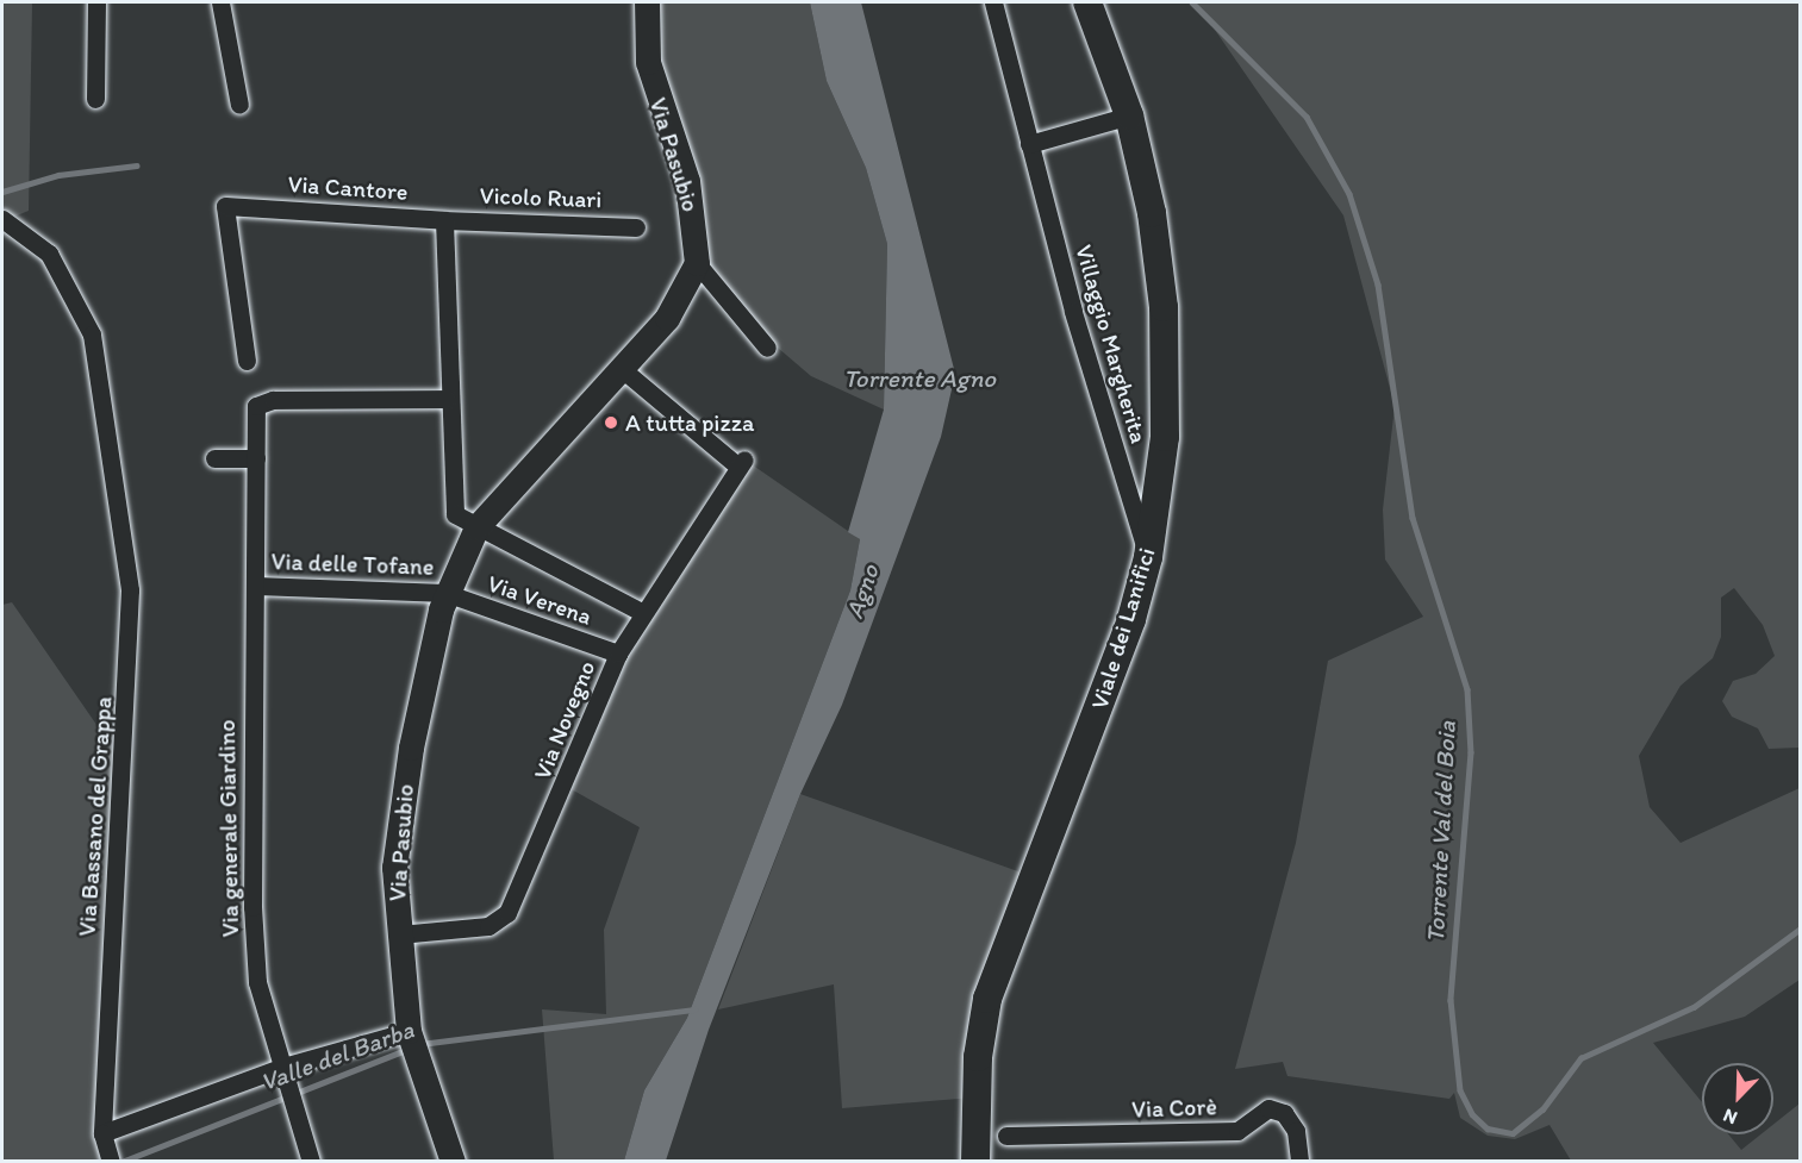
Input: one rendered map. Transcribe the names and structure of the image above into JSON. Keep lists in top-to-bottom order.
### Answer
{
  "streets": {
    "main road": ["Via Pasubio", "Viale dei Lanifici"],
    "street": [
      "Via Cantore",
      "Vicolo Ruari",
      "Villaggio Margherita",
      "Via delle Tofane",
      "Via Verena",
      "Via Novegno",
      "Via Bassano del Grappa",
      "Via generale Giardino",
      "Via Corè"
    ]
  },
  "crossings": [
    ["Via Pasubio", "Via delle Tofane"],
    ["Via Pasubio", "Via Verena"],
    ["Via Pasubio", "Via Novegno"],
    ["Via Cantore", "Vicolo Ruari"],
    ["Villaggio Margherita", "Viale dei Lanifici"],
    ["Via delle Tofane", "Via Verena"],
    ["Via delle Tofane", "Via generale Giardino"],
    ["Via Verena", "Via Novegno"]
  ],
  "water": [
    "Torrente Agno",
    "Agno",
    "Torrente Val del Boia",
    "Valle del Barba"
  ],
  "places": ["A tutta pizza"],
  "north": "bottom left"
}
